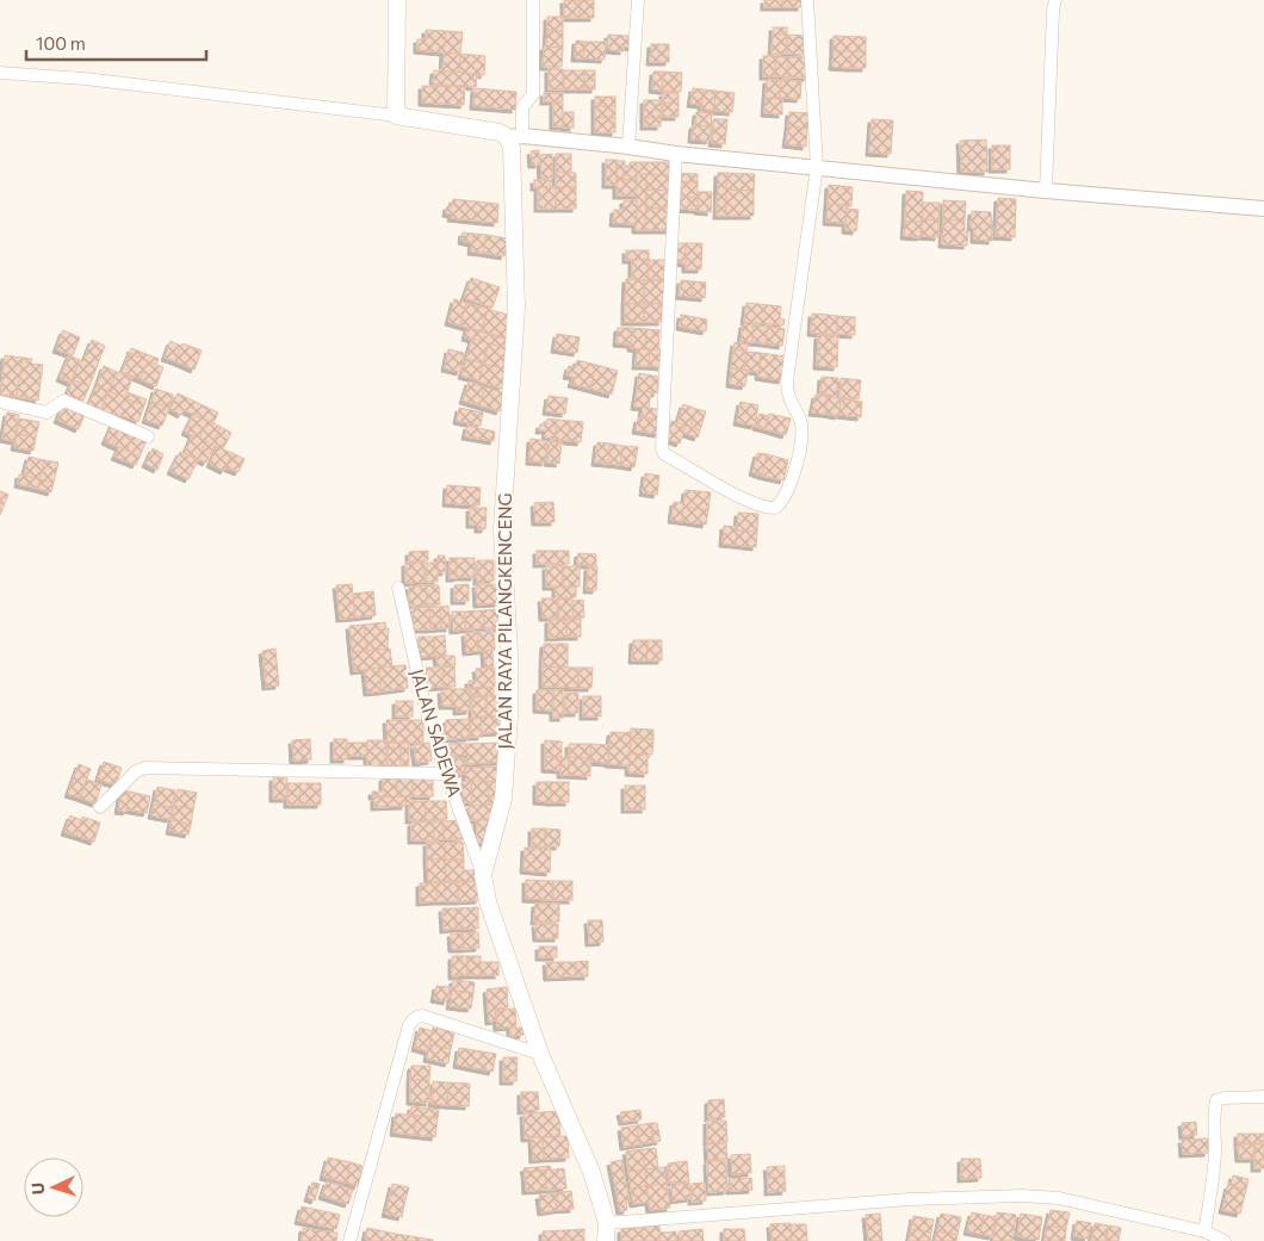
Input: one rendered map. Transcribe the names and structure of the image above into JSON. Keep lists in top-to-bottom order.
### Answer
{
  "streets": {
    "main road": ["JALAN RAYA PILANGKENCENG"],
    "street": ["JALAN SADEWA"]
  },
  "crossings": [
    ["JALAN RAYA PILANGKENCENG", "JALAN SADEWA"]
  ],
  "scale_bar": "100 m",
  "north": "left"
}
